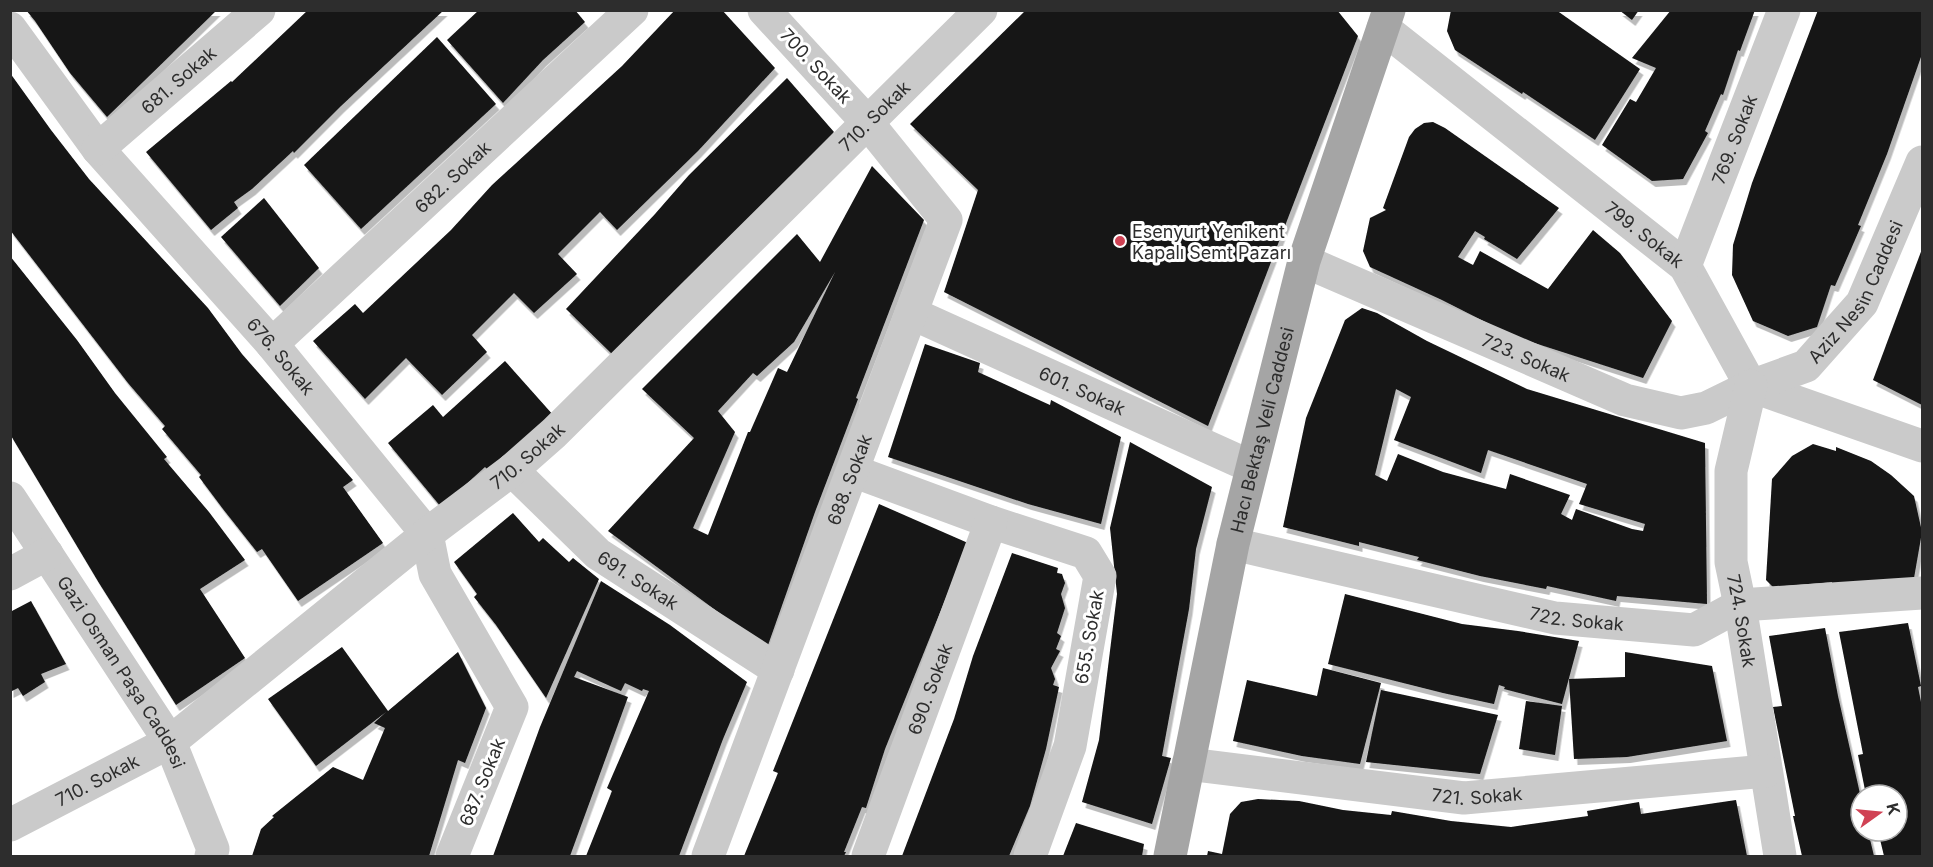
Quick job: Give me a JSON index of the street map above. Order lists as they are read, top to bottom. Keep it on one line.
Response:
{"streets":{"main road":["Hacı Bektaş Veli Caddesi"],"street":["700. Sokak","681. Sokak","710. Sokak","769. Sokak","682. Sokak","799. Sokak","Aziz Nesin Caddesi","676. Sokak","723. Sokak","601. Sokak","688. Sokak","691. Sokak","722. Sokak","724. Sokak","655. Sokak","Gazi Osman Paşa Caddesi","690. Sokak","687. Sokak","721. Sokak"]},"crossings":[["700. Sokak","710. Sokak"],["700. Sokak","688. Sokak"],["681. Sokak","676. Sokak"],["710. Sokak","676. Sokak"],["710. Sokak","688. Sokak"],["710. Sokak","691. Sokak"],["710. Sokak","Gazi Osman Paşa Caddesi"],["769. Sokak","799. Sokak"],["682. Sokak","676. Sokak"],["799. Sokak","Aziz Nesin Caddesi"],["799. Sokak","723. Sokak"],["799. Sokak","Hacı Bektaş Veli Caddesi"],["799. Sokak","724. Sokak"],["Aziz Nesin Caddesi","723. Sokak"],["Aziz Nesin Caddesi","724. Sokak"],["676. Sokak","687. Sokak"],["723. Sokak","Hacı Bektaş Veli Caddesi"],["723. Sokak","724. Sokak"],["601. Sokak","Hacı Bektaş Veli Caddesi"],["601. Sokak","688. Sokak"],["Hacı Bektaş Veli Caddesi","722. Sokak"],["Hacı Bektaş Veli Caddesi","721. Sokak"],["688. Sokak","691. Sokak"],["688. Sokak","655. Sokak"],["722. Sokak","724. Sokak"],["724. Sokak","721. Sokak"],["655. Sokak","690. Sokak"]],"places":["Esenyurt Yenikent Kapalı Semt Pazarı"],"north":"right"}
